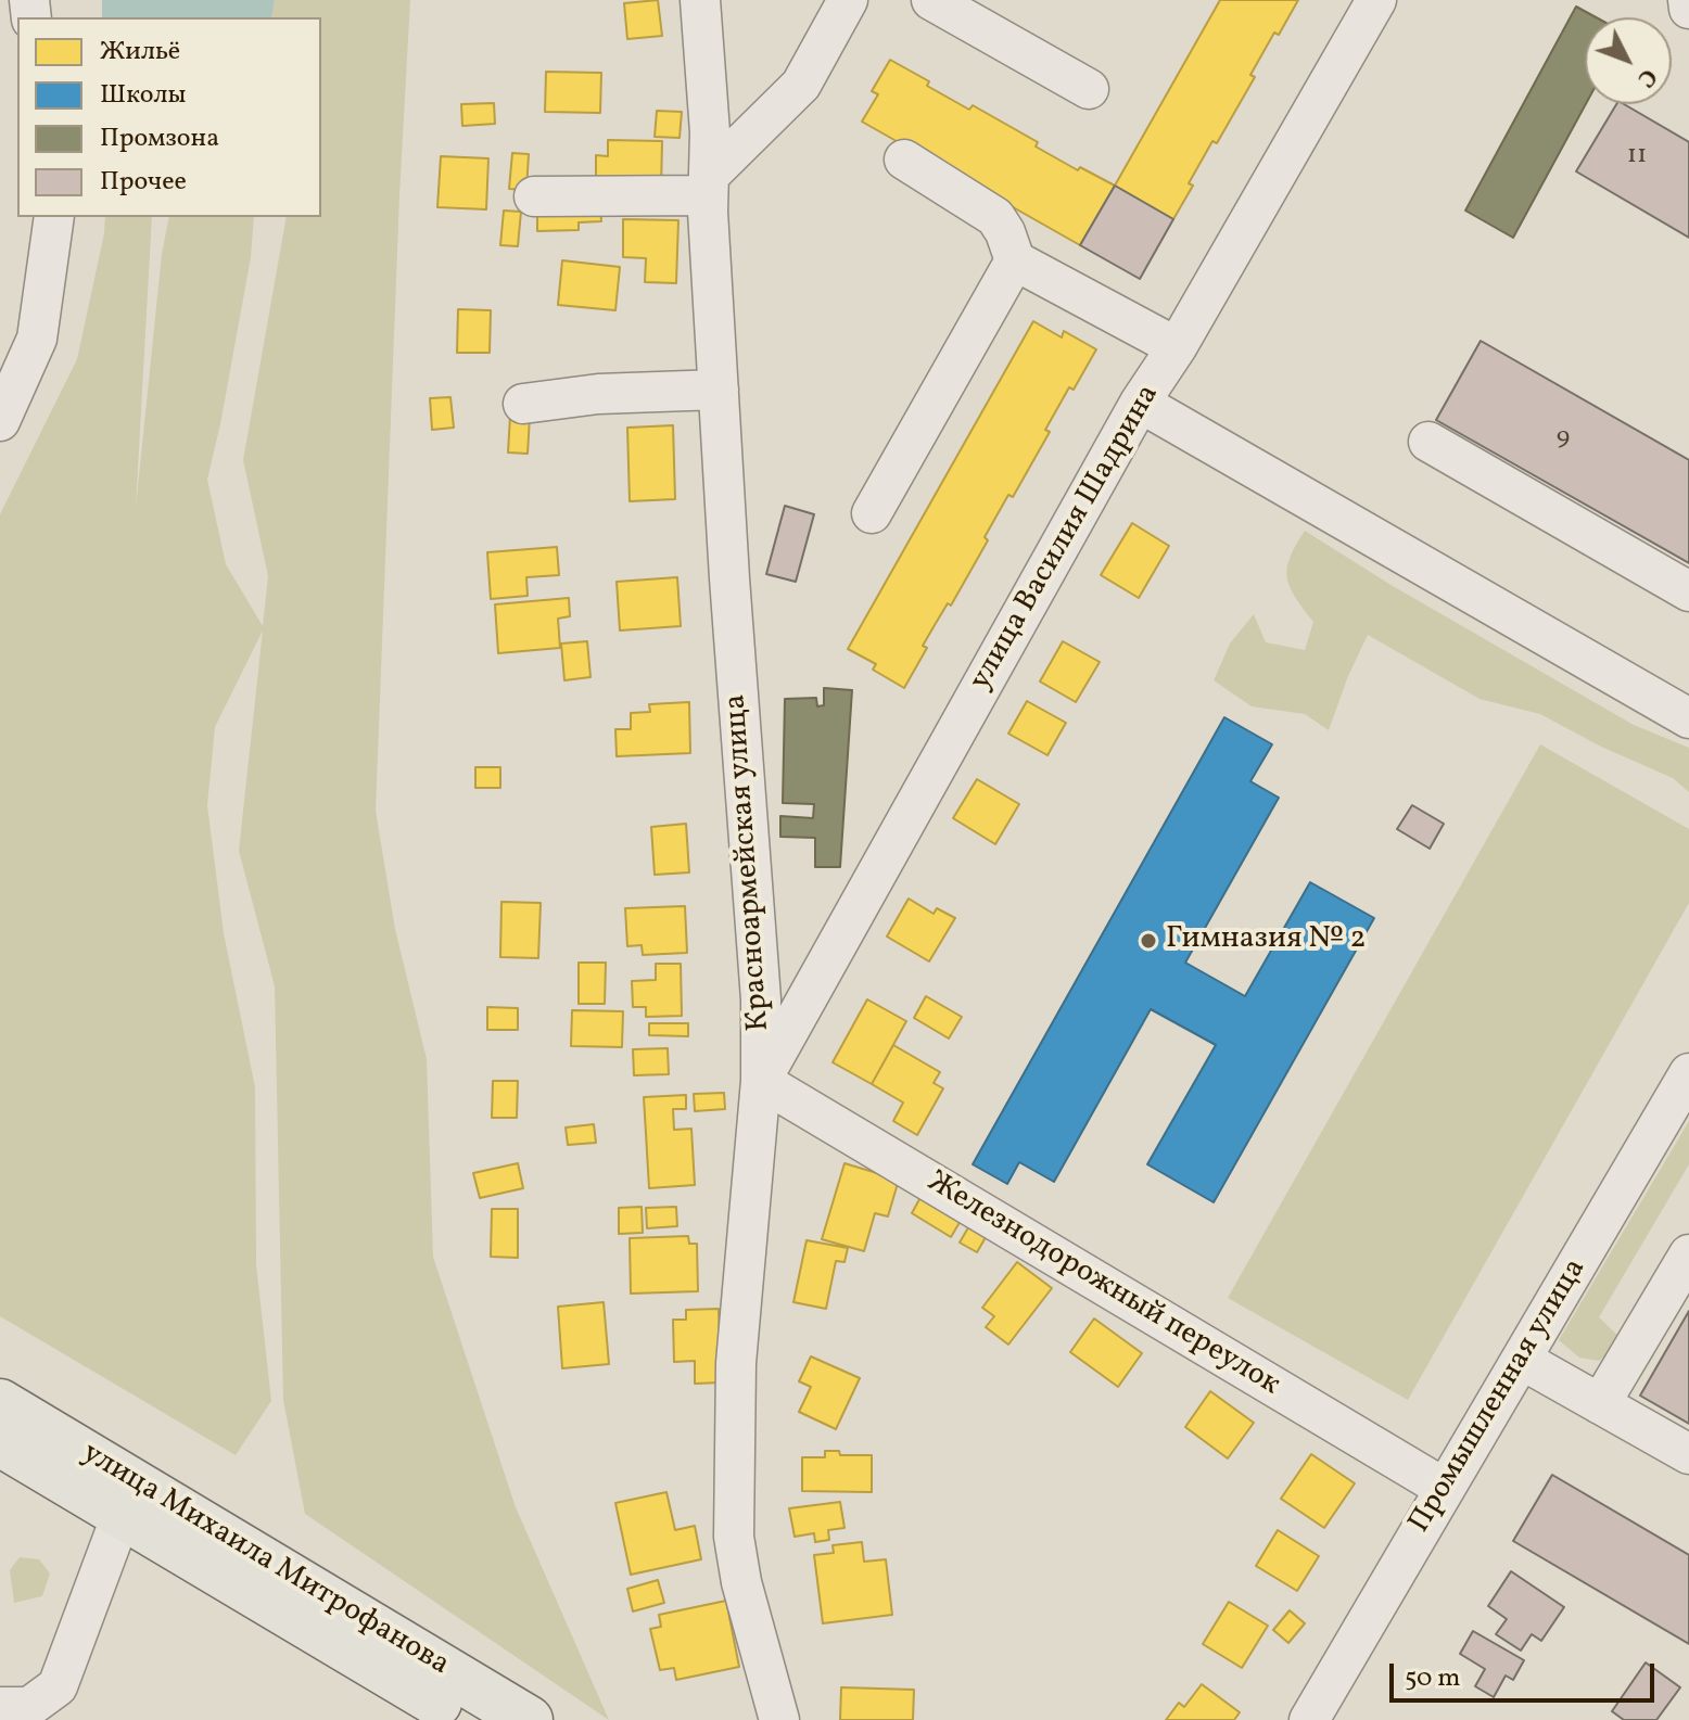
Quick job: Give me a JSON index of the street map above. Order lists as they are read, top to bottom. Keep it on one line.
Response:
{"streets":{"main road":["улица Михаила Митрофанова"],"street":["улица Василия Шадрина","Красноармейская улица","Железнодорожный переулок","Промышленная улица"]},"crossings":[["улица Василия Шадрина","Красноармейская улица"],["улица Василия Шадрина","Железнодорожный переулок"],["Красноармейская улица","Железнодорожный переулок"],["Железнодорожный переулок","Промышленная улица"]],"places":["Гимназия № 2"],"house_numbers":["11","9"],"legend":["Жильё","Школы","Промзона","Прочее"],"scale_bar":"50 m","north":"bottom right"}
